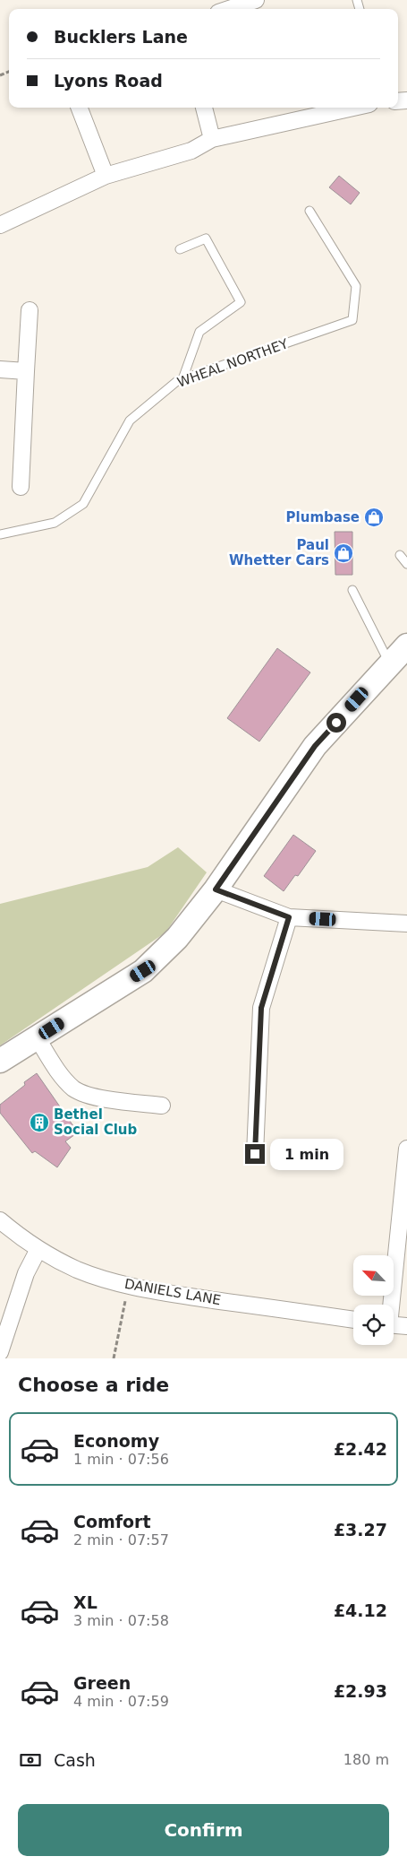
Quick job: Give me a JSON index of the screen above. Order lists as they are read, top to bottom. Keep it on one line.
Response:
{"streets":{"street":["DANIELS LANE"],"lane":["WHEAL NORTHEY"]},"places":{"shop":["Plumbase","Paul Whetter Cars"],"building":["Bethel Social Club"]},"north":"top left","page":{"banner":["Bucklers Lane","Lyons Road"],"bubble":"1 min","heading":"Choose a ride","list":[{"name":"Economy","note":"1 min · 07:56","value":"£2.42"},{"name":"Comfort","note":"2 min · 07:57","value":"£3.27"},{"name":"XL","note":"3 min · 07:58","value":"£4.12"},{"name":"Green","note":"4 min · 07:59","value":"£2.93"}],"pay":["Cash","180 m"],"buttons":"Confirm"}}
